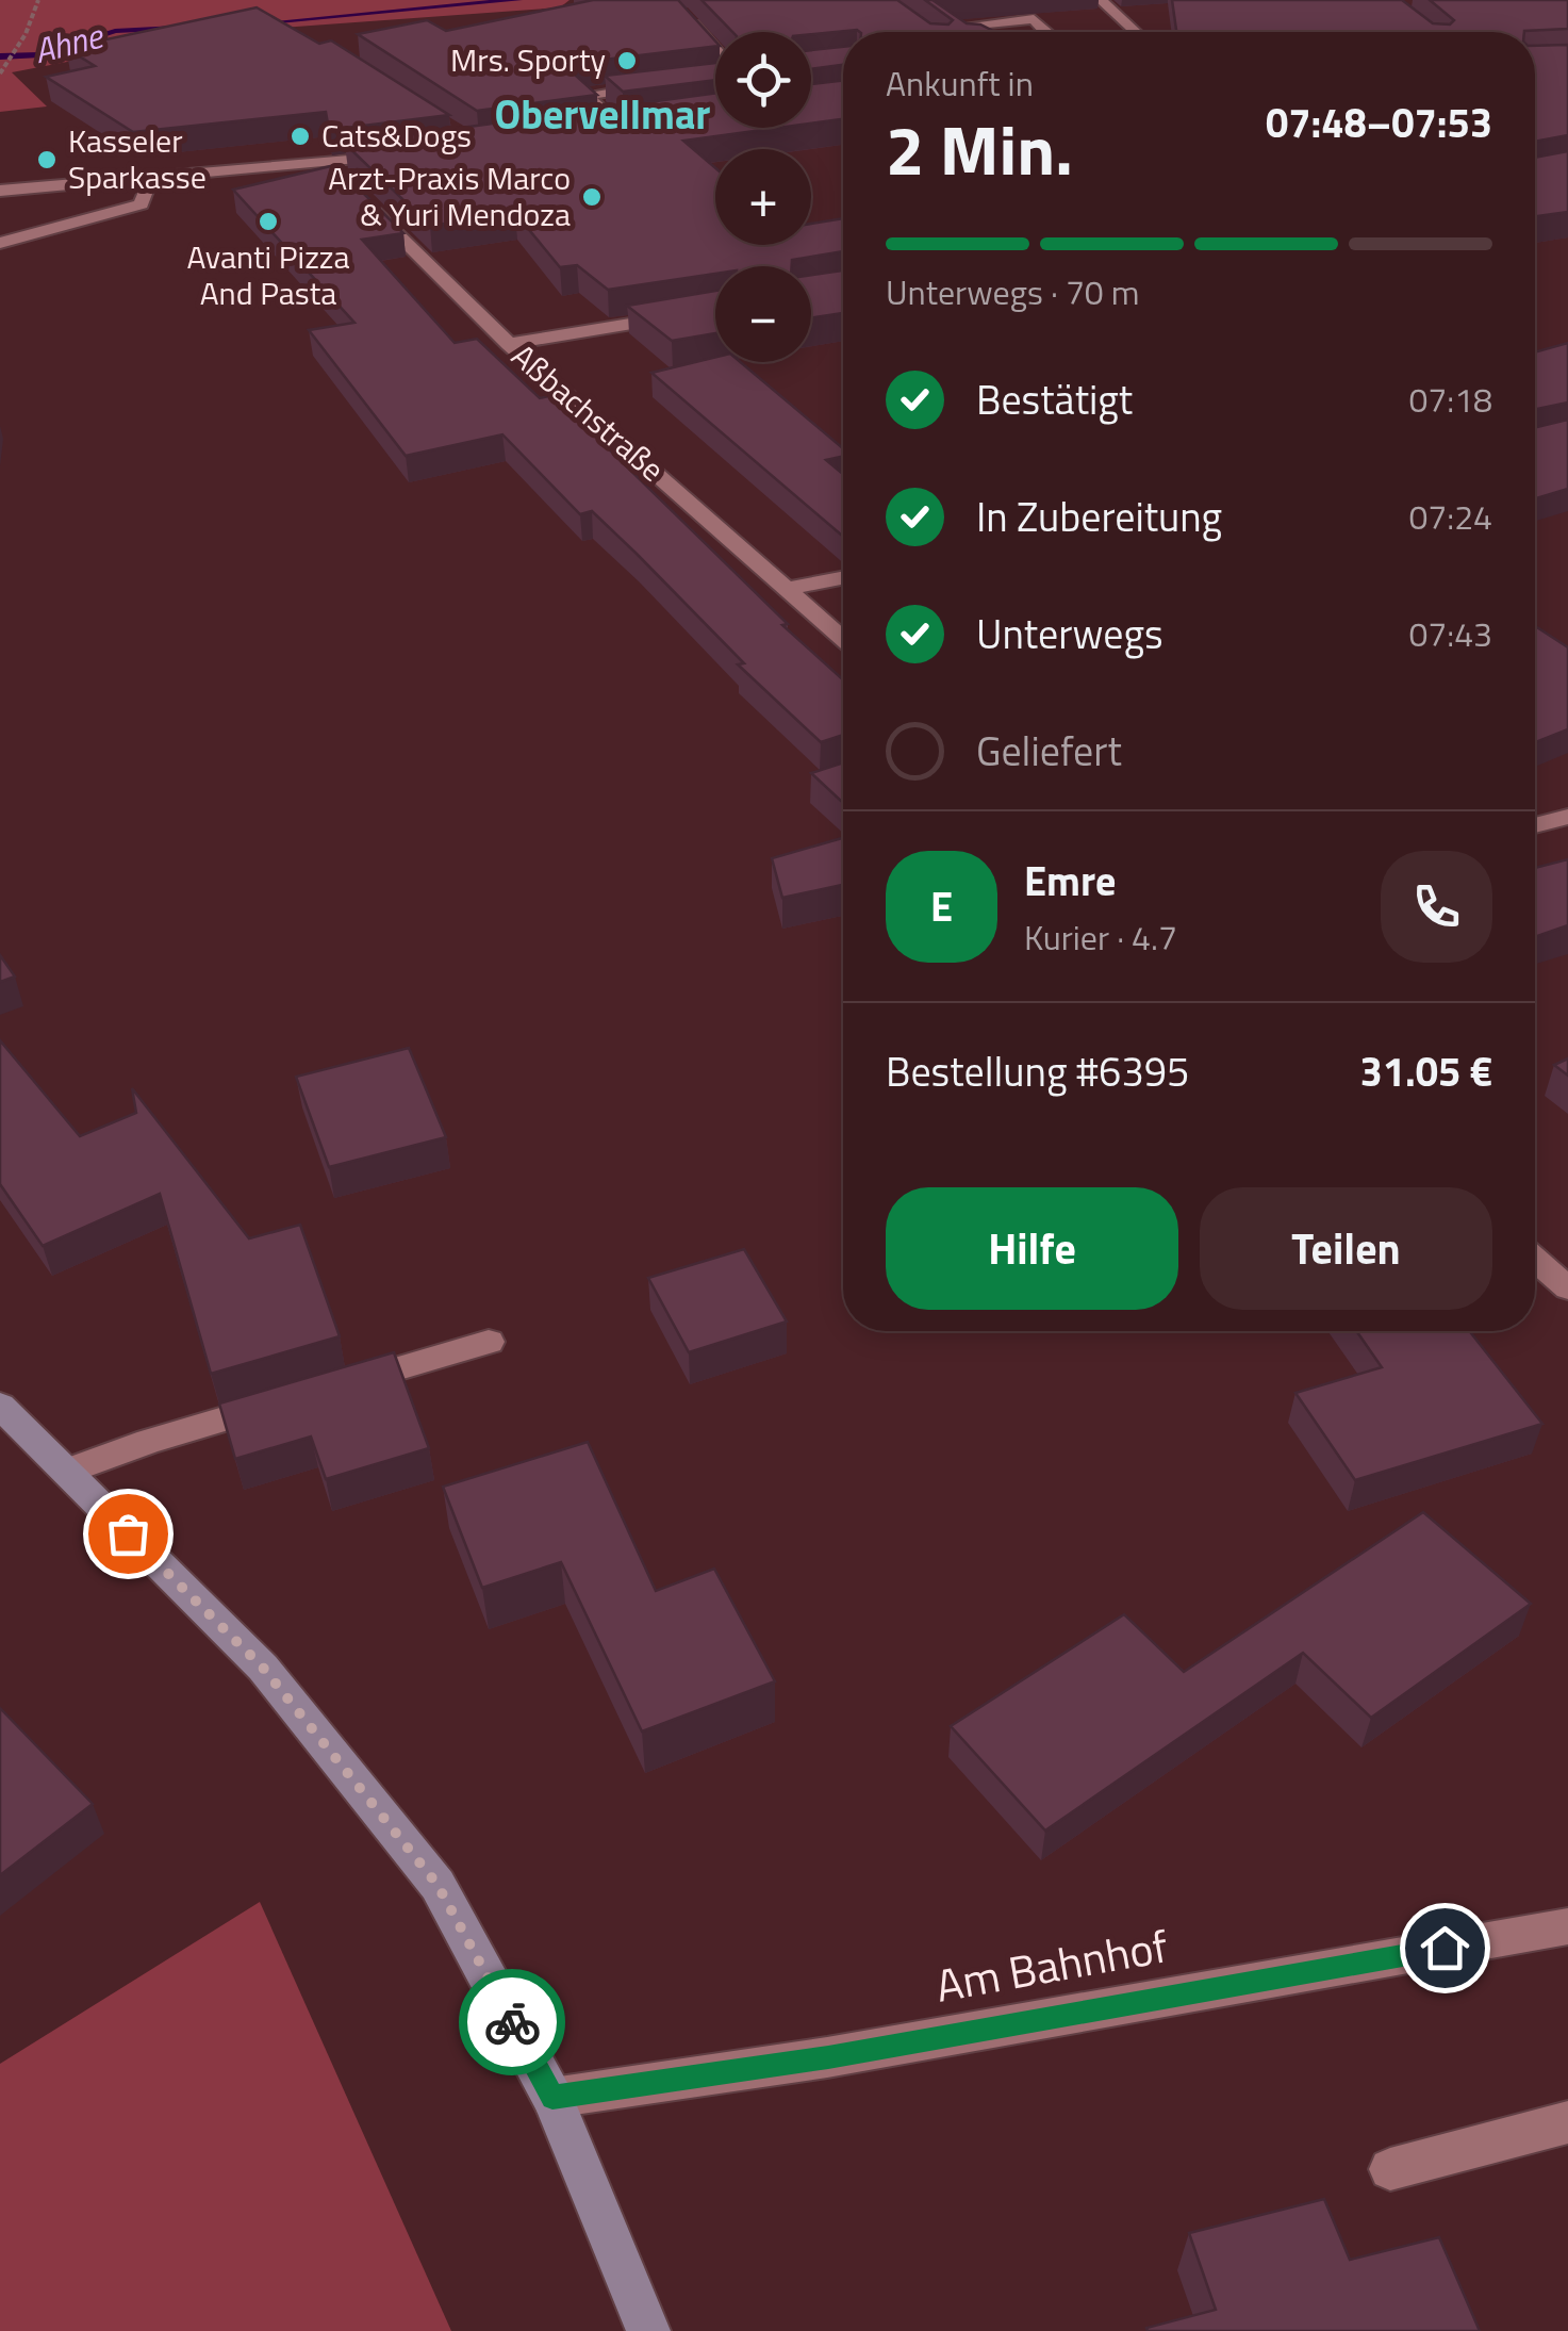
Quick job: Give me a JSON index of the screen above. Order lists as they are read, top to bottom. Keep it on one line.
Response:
{"streets":{"street":["Aßbachstraße","Am Bahnhof"]},"districts":["Obervellmar"],"water":["Ahne"],"places":["Mrs. Sporty","Cats&Dogs","Kasseler Sparkasse","Arzt-Praxis Marco & Yuri Mendoza","Avanti Pizza And Pasta"],"page":{"map_buttons":["+","−"],"heading":["2 Min.","Ankunft in","07:48–07:53"],"panel":["Emre","Kurier · 4.7","Bestellung #6395","31.05 €"],"bar":"Unterwegs · 70 m","list":[["Bestätigt","07:18"],["In Zubereitung","07:24"],["Unterwegs","07:43"],"Geliefert"],"round":"E","buttons":["Hilfe","Teilen"]}}
